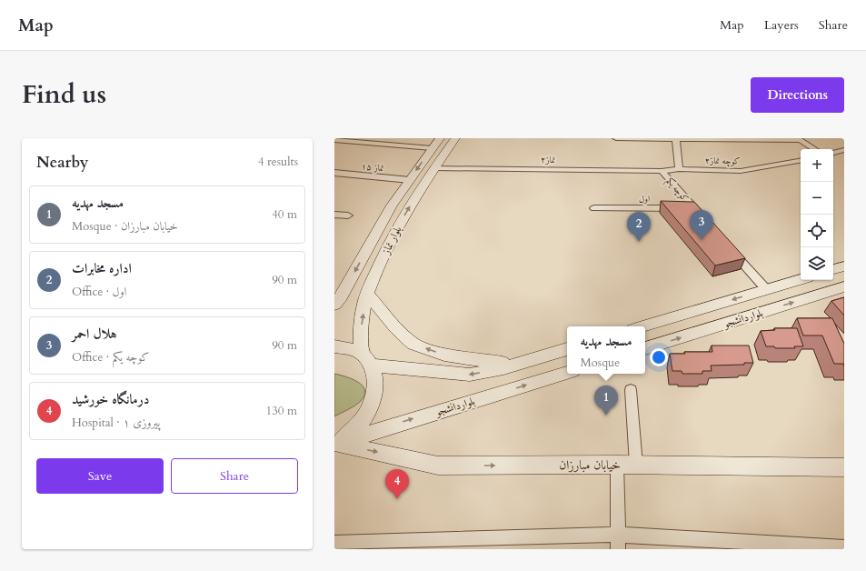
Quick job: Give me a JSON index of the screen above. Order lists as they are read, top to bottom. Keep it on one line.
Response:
{"streets":{"main road":["بلوار نماز","بلواردانشجو","خیابان مبارزان"],"street":["نماز۲","کوچه نماز۲","نماز ۱۵","کوچه یکم","اول"]},"crossings":[["نماز۲","کوچه نماز۲"],["نماز۲","کوچه یکم"],["نماز۲","بلوار نماز"],["کوچه نماز۲","کوچه یکم"],["نماز ۱۵","بلوار نماز"],["کوچه یکم","اول"],["بلوار نماز","بلواردانشجو"],["بلوار نماز","خیابان مبارزان"],["بلواردانشجو","خیابان مبارزان"]],"page":{"header":"Map","nav":["Map","Layers","Share"],"title":"Find us","buttons":["Directions",["Save","Share"]],"heading":["Nearby","4 results"],"map_buttons":["+","−"],"list":[{"mark":"1","name":"مسجد مهدیه","note":"Mosque · خیابان مبارزان","value":"40 m"},{"mark":"2","name":"اداره مخابرات","note":"Office · اول","value":"90 m"},{"mark":"3","name":"هلال احمر","note":"Office · کوچه یکم","value":"90 m"},{"mark":"4","name":"درمانگاه خورشید","note":"Hospital · پیروزی ۱","value":"130 m"}],"pins":["3","2","1","4"],"popup":["مسجد مهدیه","Mosque"]}}
